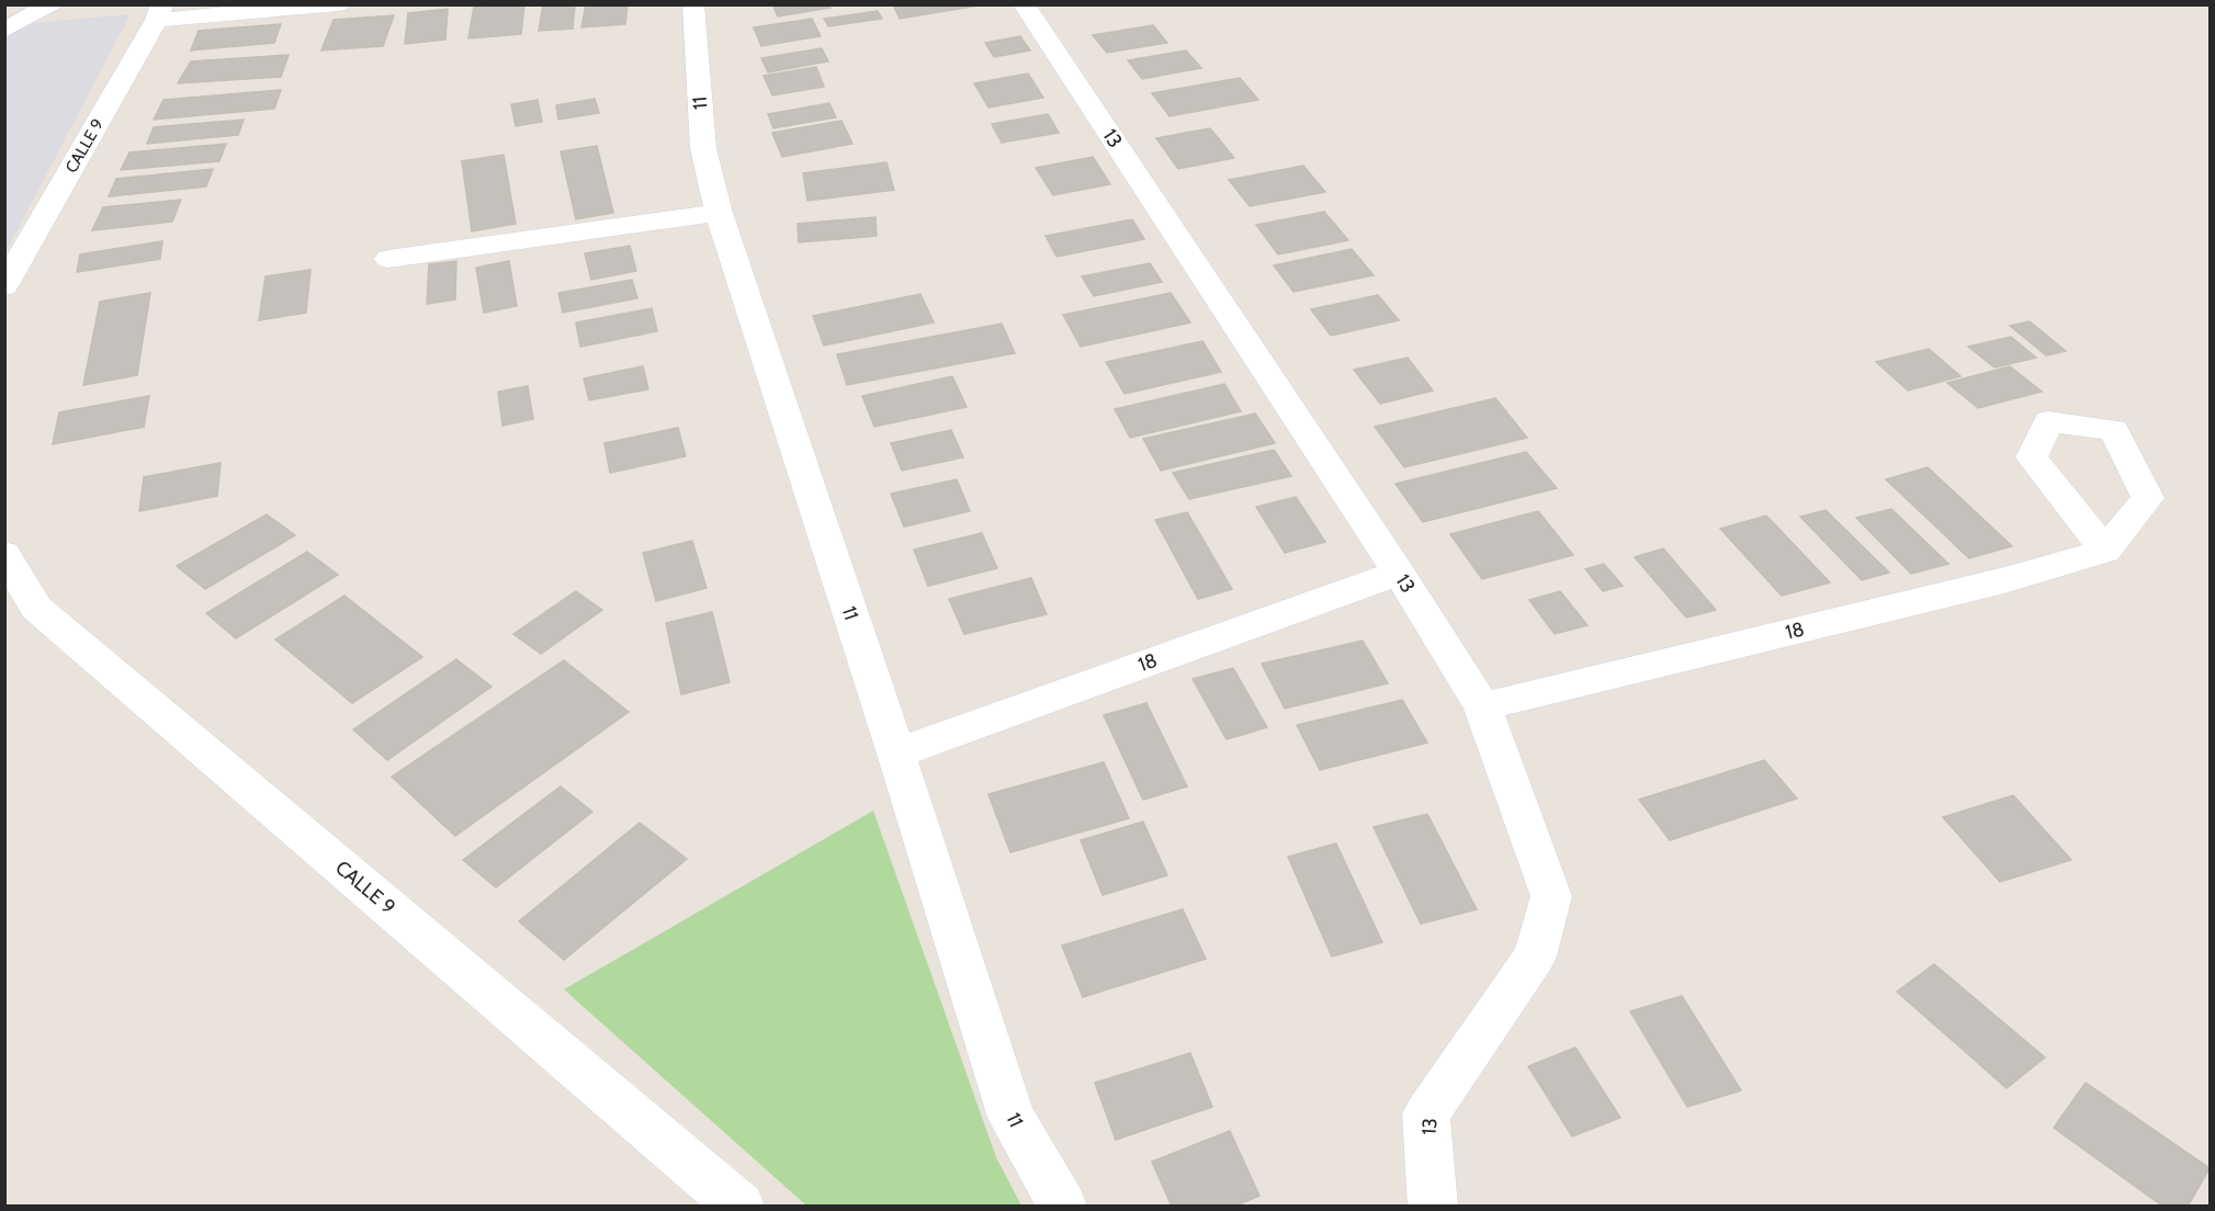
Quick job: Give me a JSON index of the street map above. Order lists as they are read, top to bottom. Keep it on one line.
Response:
{"streets":{"street":["11","13","CALLE 9","18"]},"crossings":[["11","18"],["13","18"]]}
